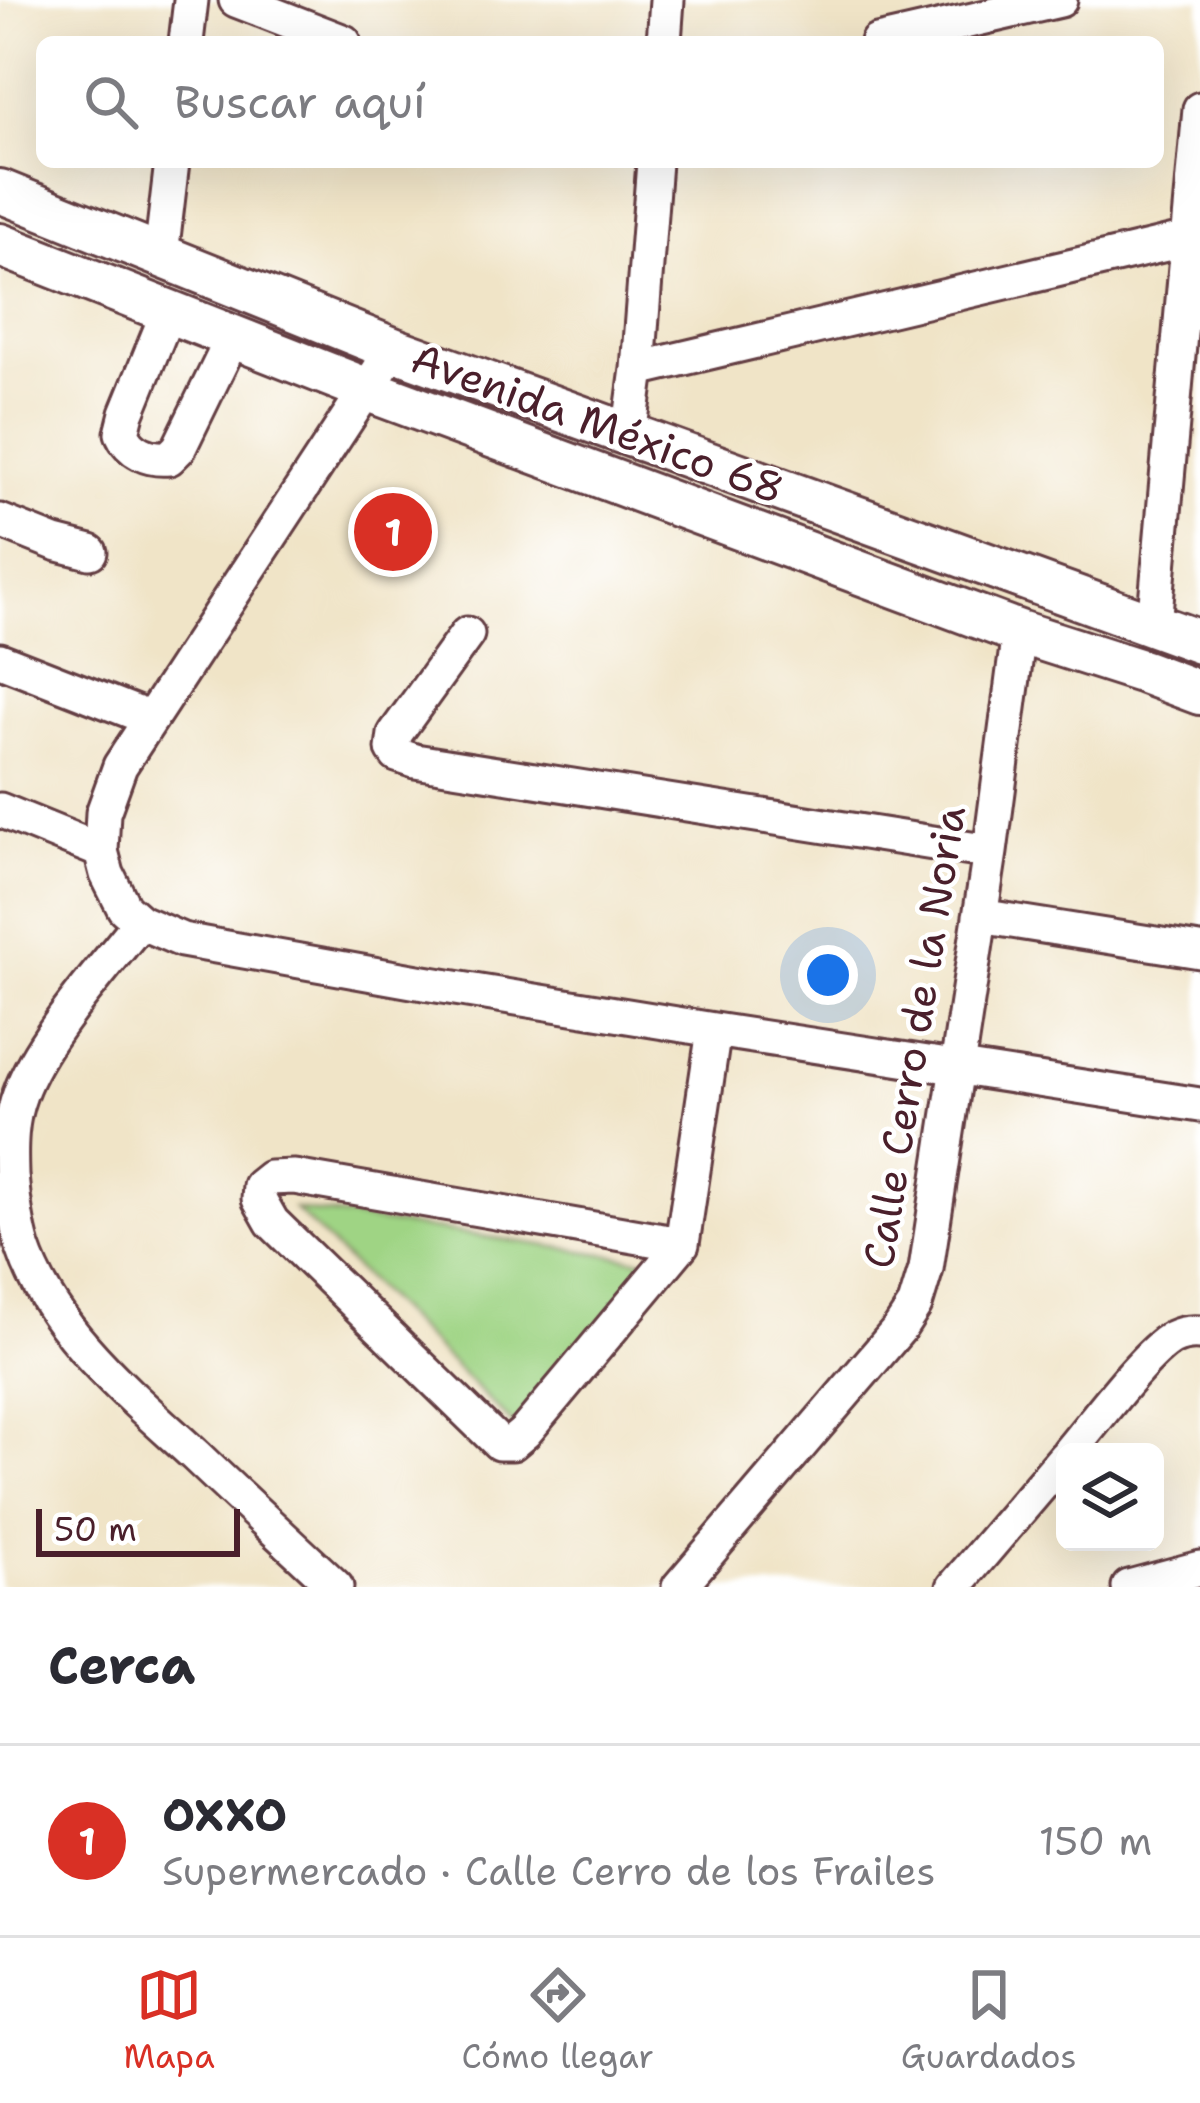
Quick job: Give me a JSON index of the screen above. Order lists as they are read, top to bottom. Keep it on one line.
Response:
{"streets":{"main road":["Avenida México 68"],"street":["Calle Cerro de la Noria"]},"crossings":[["Avenida México 68","Calle Cerro de la Noria"]],"scale_bar":"50 m","page":{"search":"Buscar aquí","pins":"1","scale":"50 m","heading":"Cerca","list":[{"mark":"1","name":"OXXO","note":"Supermercado · Calle Cerro de los Frailes","value":"150 m"}],"nav":["Mapa","Cómo llegar","Guardados"]}}
